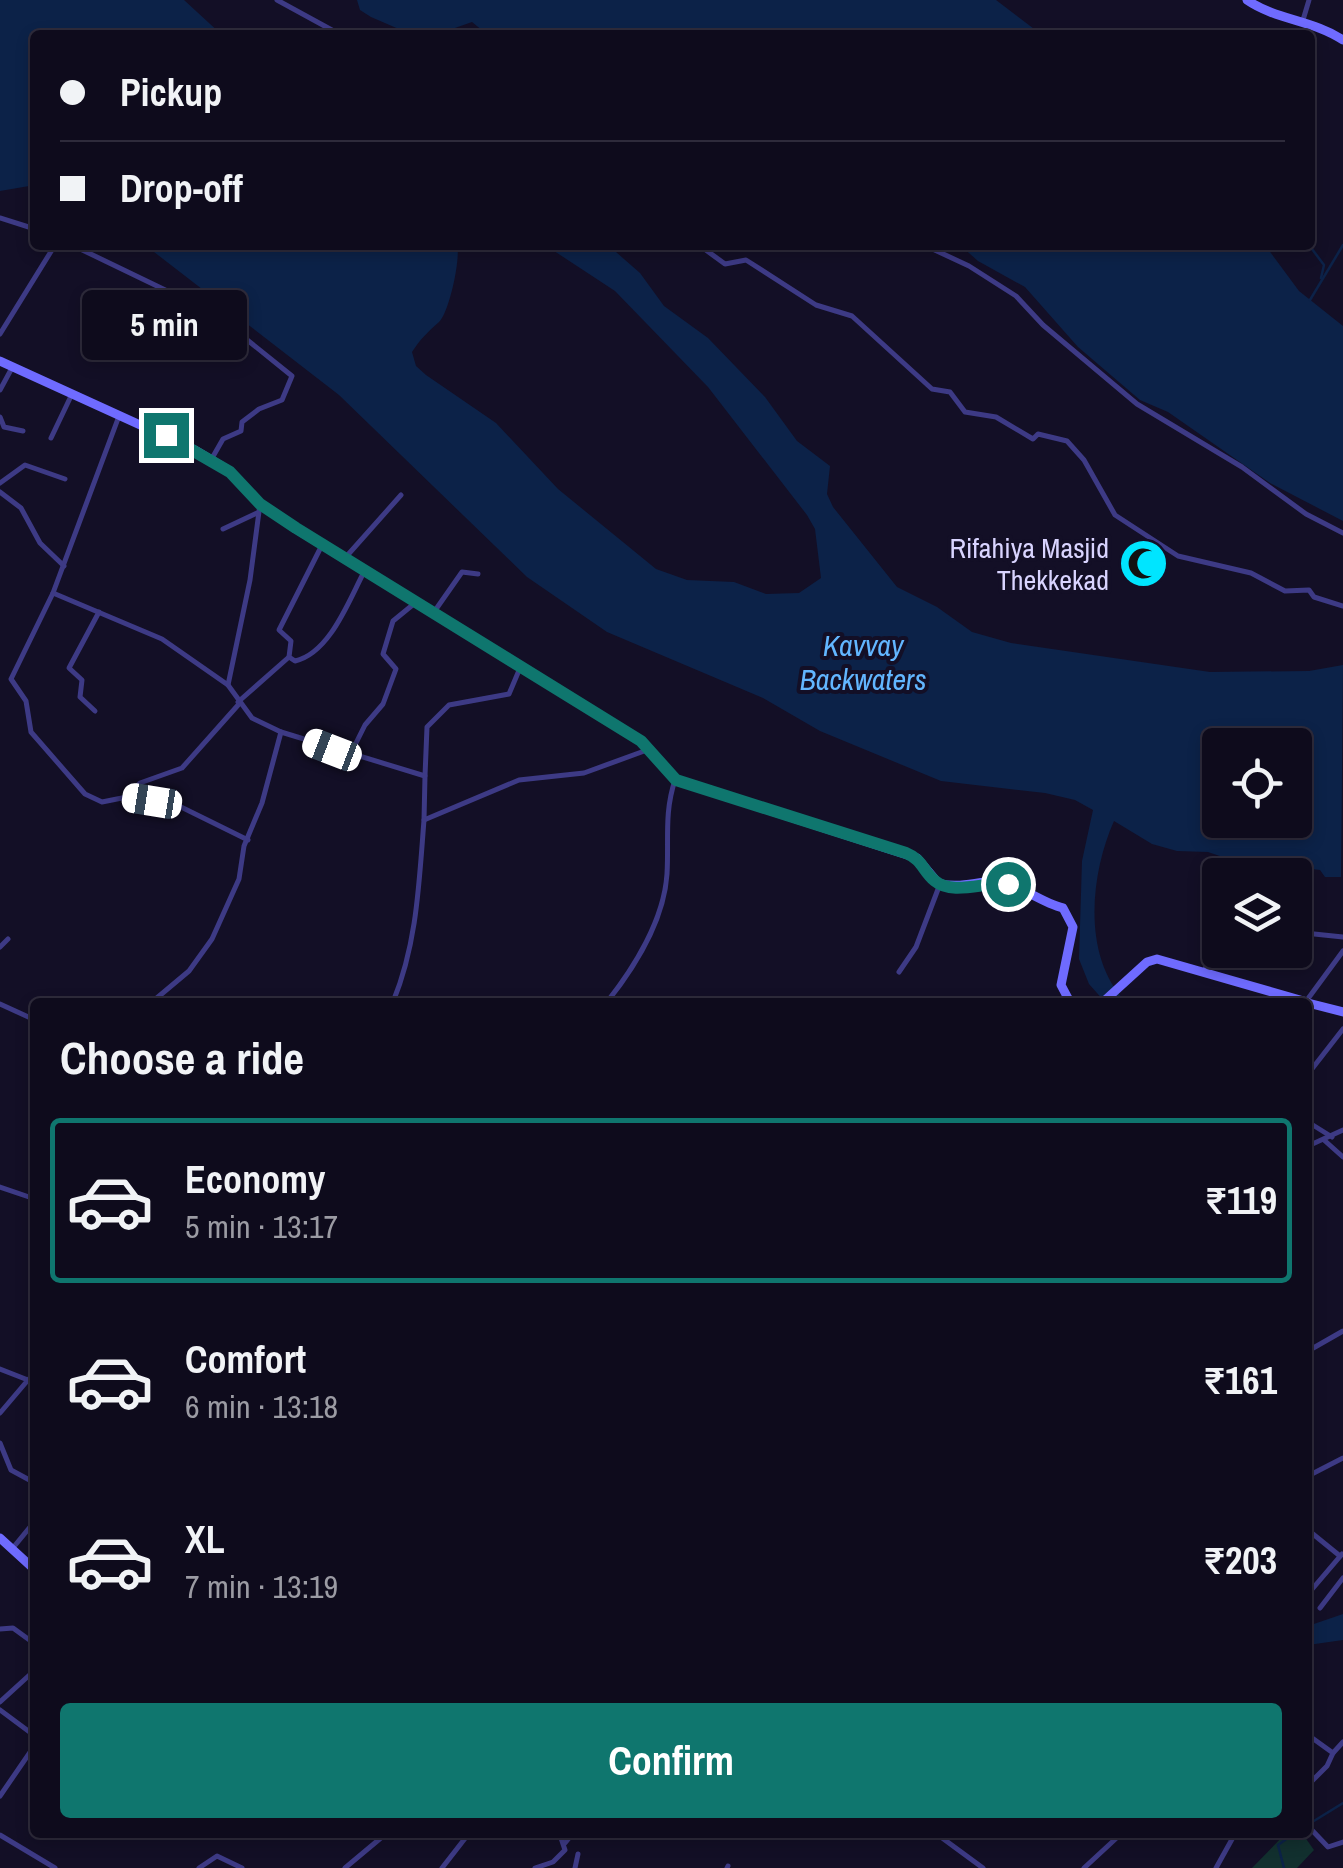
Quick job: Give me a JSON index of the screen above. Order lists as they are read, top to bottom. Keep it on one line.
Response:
{"water":["Kavvay Backwaters"],"places":{"mosque":["Rifahiya Masjid Thekkekad"]},"page":{"banner":["Pickup","Drop-off"],"bubble":"5 min","heading":"Choose a ride","list":[{"name":"Economy","note":"5 min · 13:17","value":"₹119"},{"name":"Comfort","note":"6 min · 13:18","value":"₹161"},{"name":"XL","note":"7 min · 13:19","value":"₹203"}],"buttons":"Confirm"}}
